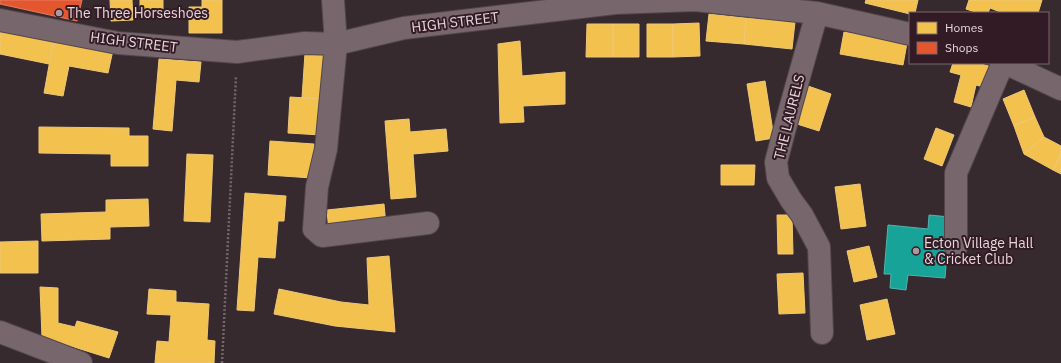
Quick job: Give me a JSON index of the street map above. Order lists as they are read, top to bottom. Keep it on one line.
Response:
{"streets":{"street":["HIGH STREET","THE LAURELS"]},"crossings":[["HIGH STREET","THE LAURELS"]],"places":["The Three Horseshoes","Ecton Village Hall & Cricket Club"],"legend":["Homes","Shops"]}
